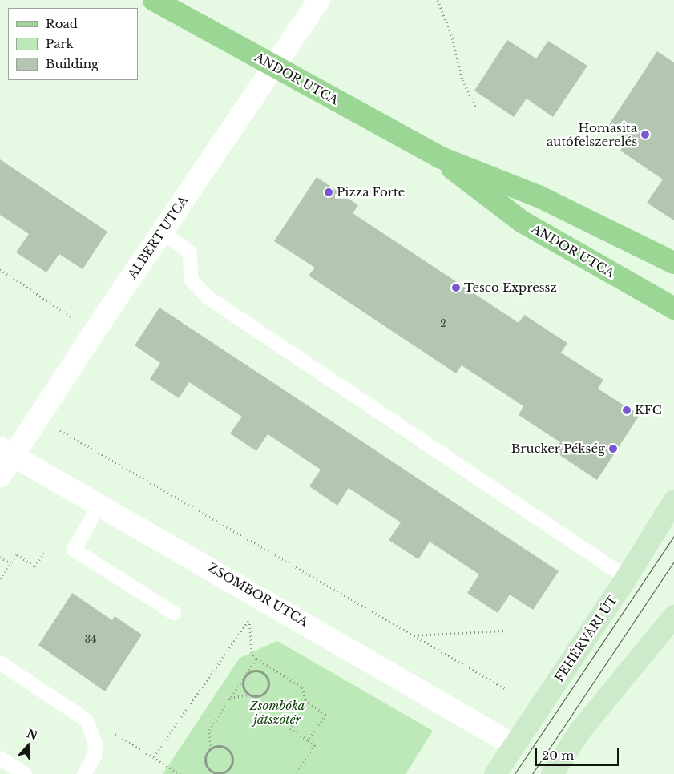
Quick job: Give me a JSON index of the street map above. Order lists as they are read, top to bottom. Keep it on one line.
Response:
{"streets":{"main road":["ANDOR UTCA"],"street":["ALBERT UTCA","ZSOMBOR UTCA","FEHÉRVÁRI ÚT"]},"crossings":[["ANDOR UTCA","ALBERT UTCA"],["ALBERT UTCA","ZSOMBOR UTCA"],["ZSOMBOR UTCA","FEHÉRVÁRI ÚT"]],"parks":["Zsombóka játszótér"],"places":["Homasita autófelszerelés","Pizza Forte","Tesco Expressz","KFC","Brucker Pékség"],"house_numbers":["2","34"],"legend":["Road","Park","Building"],"scale_bar":"20 m","north":"top"}
